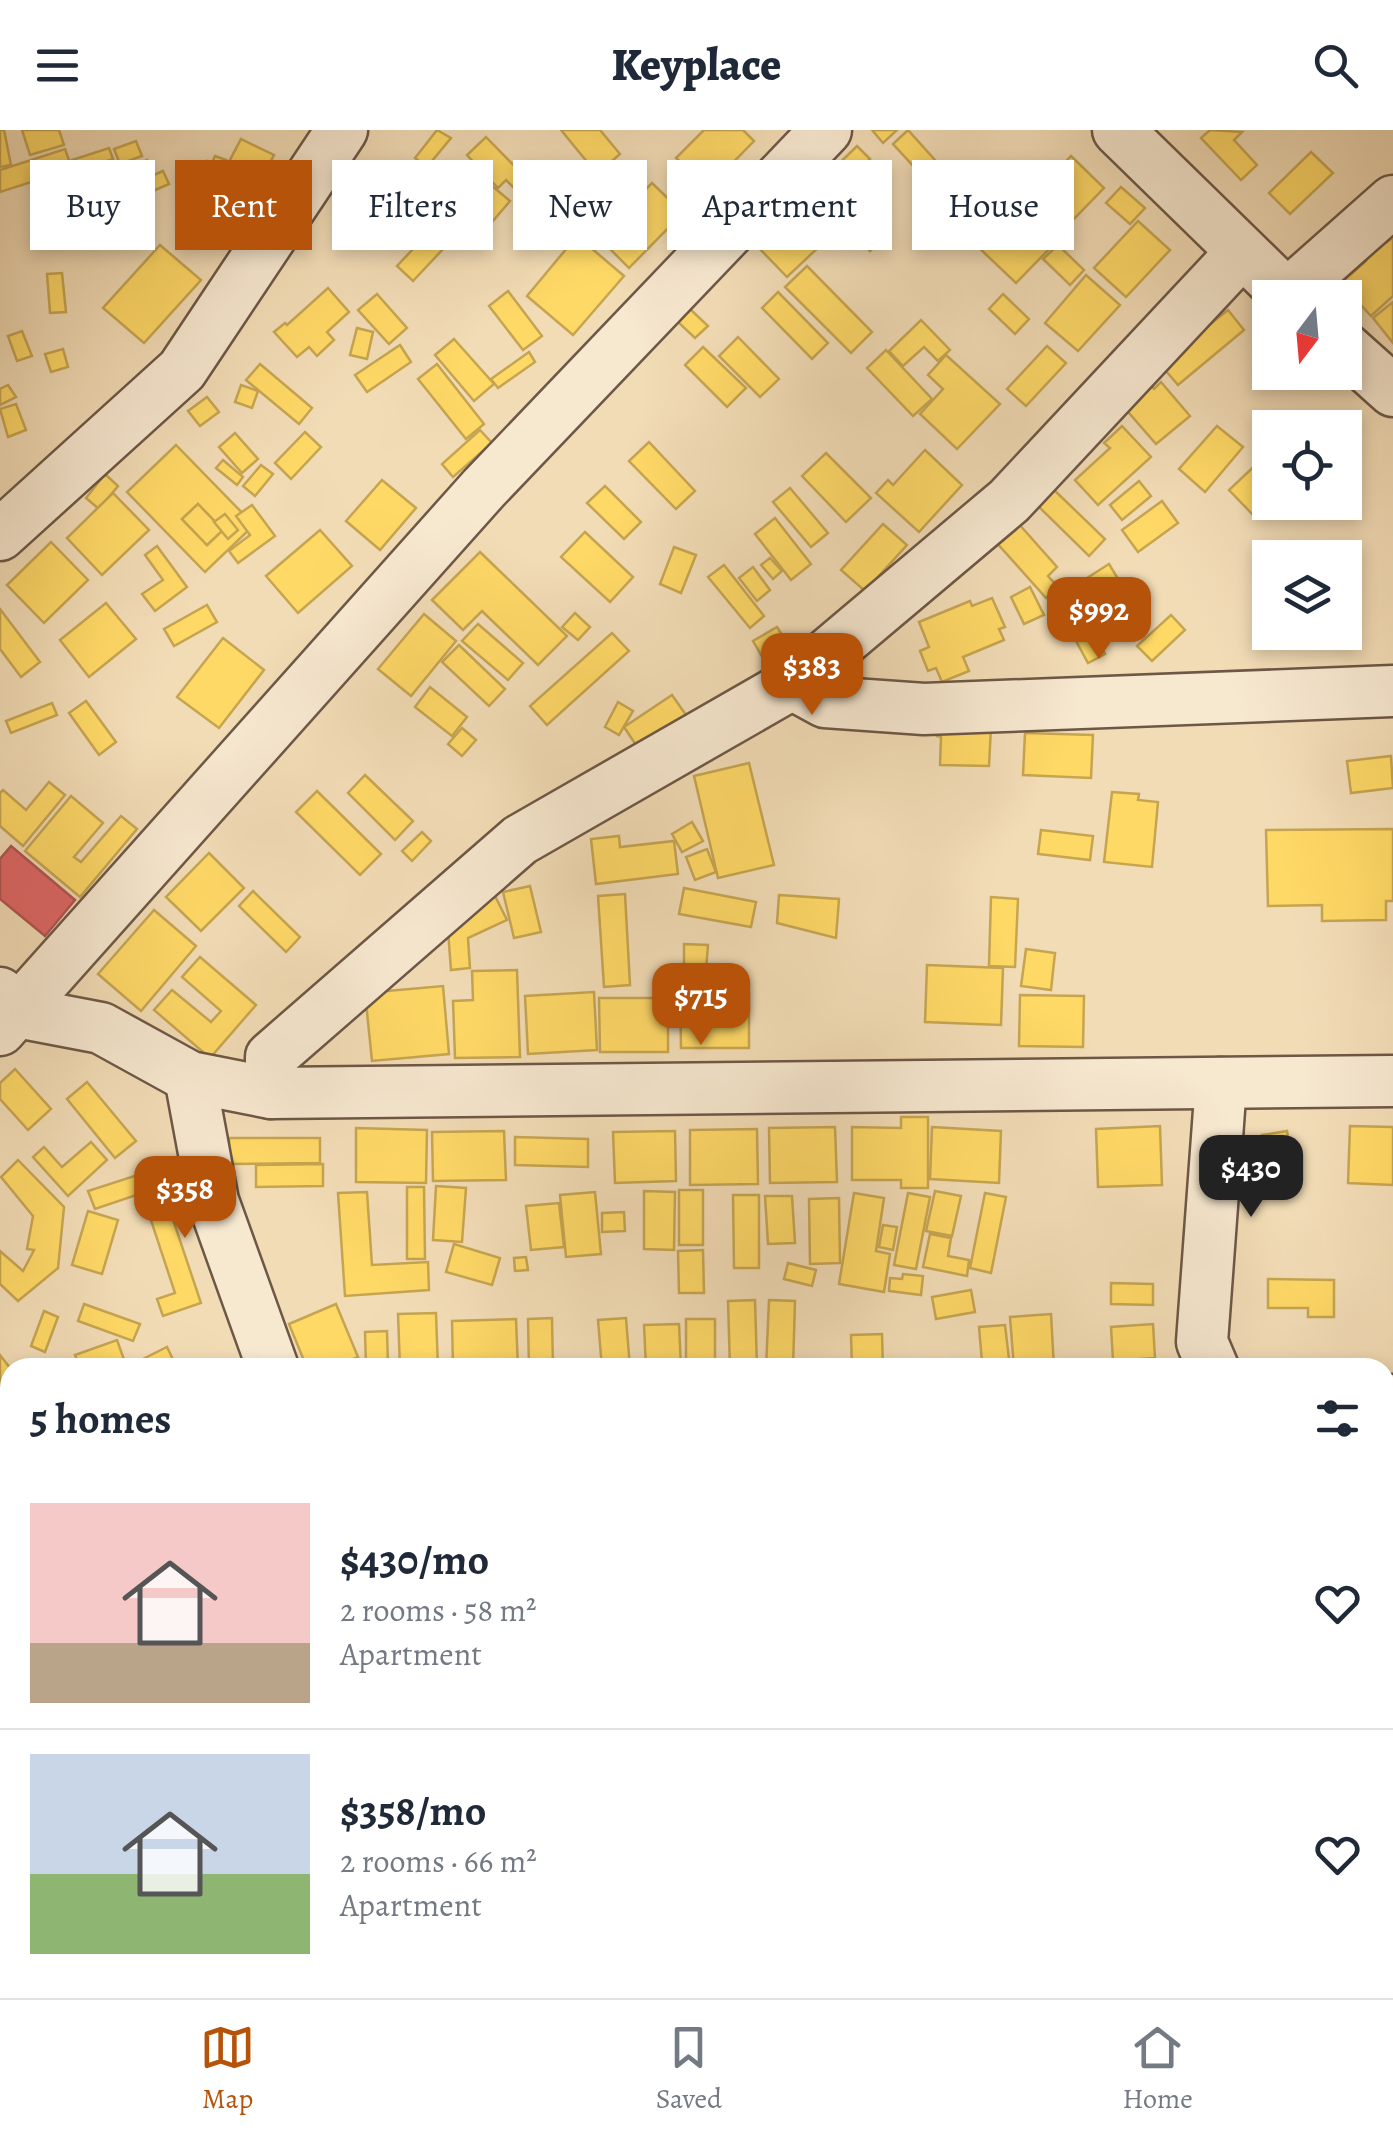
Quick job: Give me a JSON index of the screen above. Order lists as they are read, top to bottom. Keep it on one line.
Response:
{"north":"bottom","page":{"header":"Keyplace","chip":["Buy","Rent","Filters","New","Apartment","House"],"price":["$992","$383","$715","$430","$358"],"heading":"5 homes","list":[{"name":"$430/mo","note":"2 rooms · 58 m² · Apartment"},{"name":"$358/mo","note":"2 rooms · 66 m² · Apartment"}],"tabs":["Map","Saved","Home"]}}
